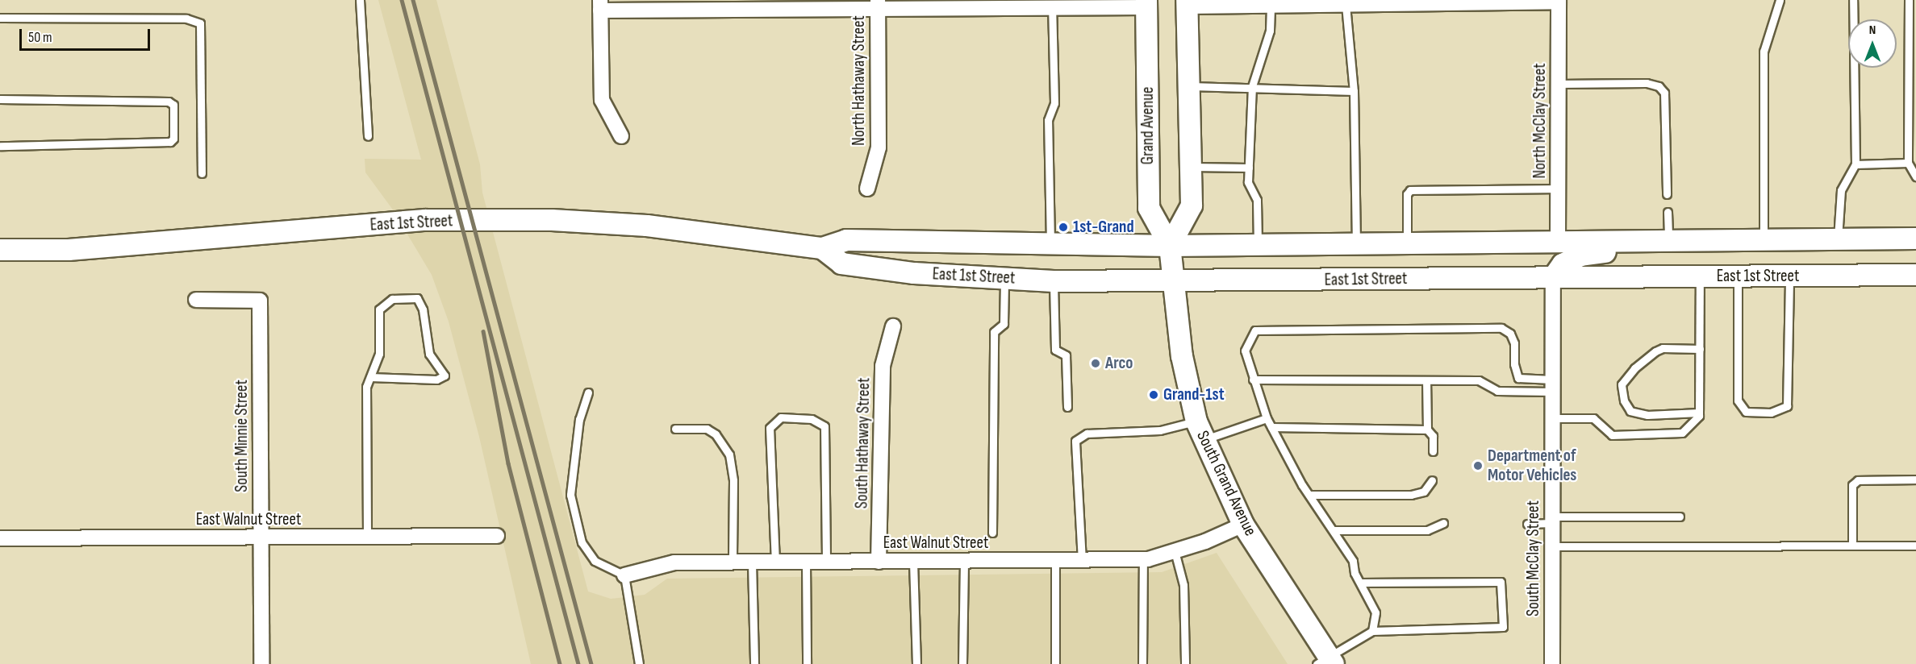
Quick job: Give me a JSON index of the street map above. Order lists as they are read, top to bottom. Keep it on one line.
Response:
{"streets":{"main road":["Grand Avenue","East 1st Street","South Grand Avenue"],"street":["North Hathaway Street","North McClay Street","South Minnie Street","South Hathaway Street","East Walnut Street","South McClay Street"]},"crossings":[["North McClay Street","East 1st Street"],["Grand Avenue","East 1st Street"],["Grand Avenue","South Grand Avenue"],["East 1st Street","South Grand Avenue"],["East 1st Street","South McClay Street"],["South Minnie Street","East Walnut Street"],["South Hathaway Street","East Walnut Street"],["South Grand Avenue","East Walnut Street"]],"places":["1st-Grand","Arco","Grand-1st","Department of Motor Vehicles"],"scale_bar":"50 m","north":"top"}
